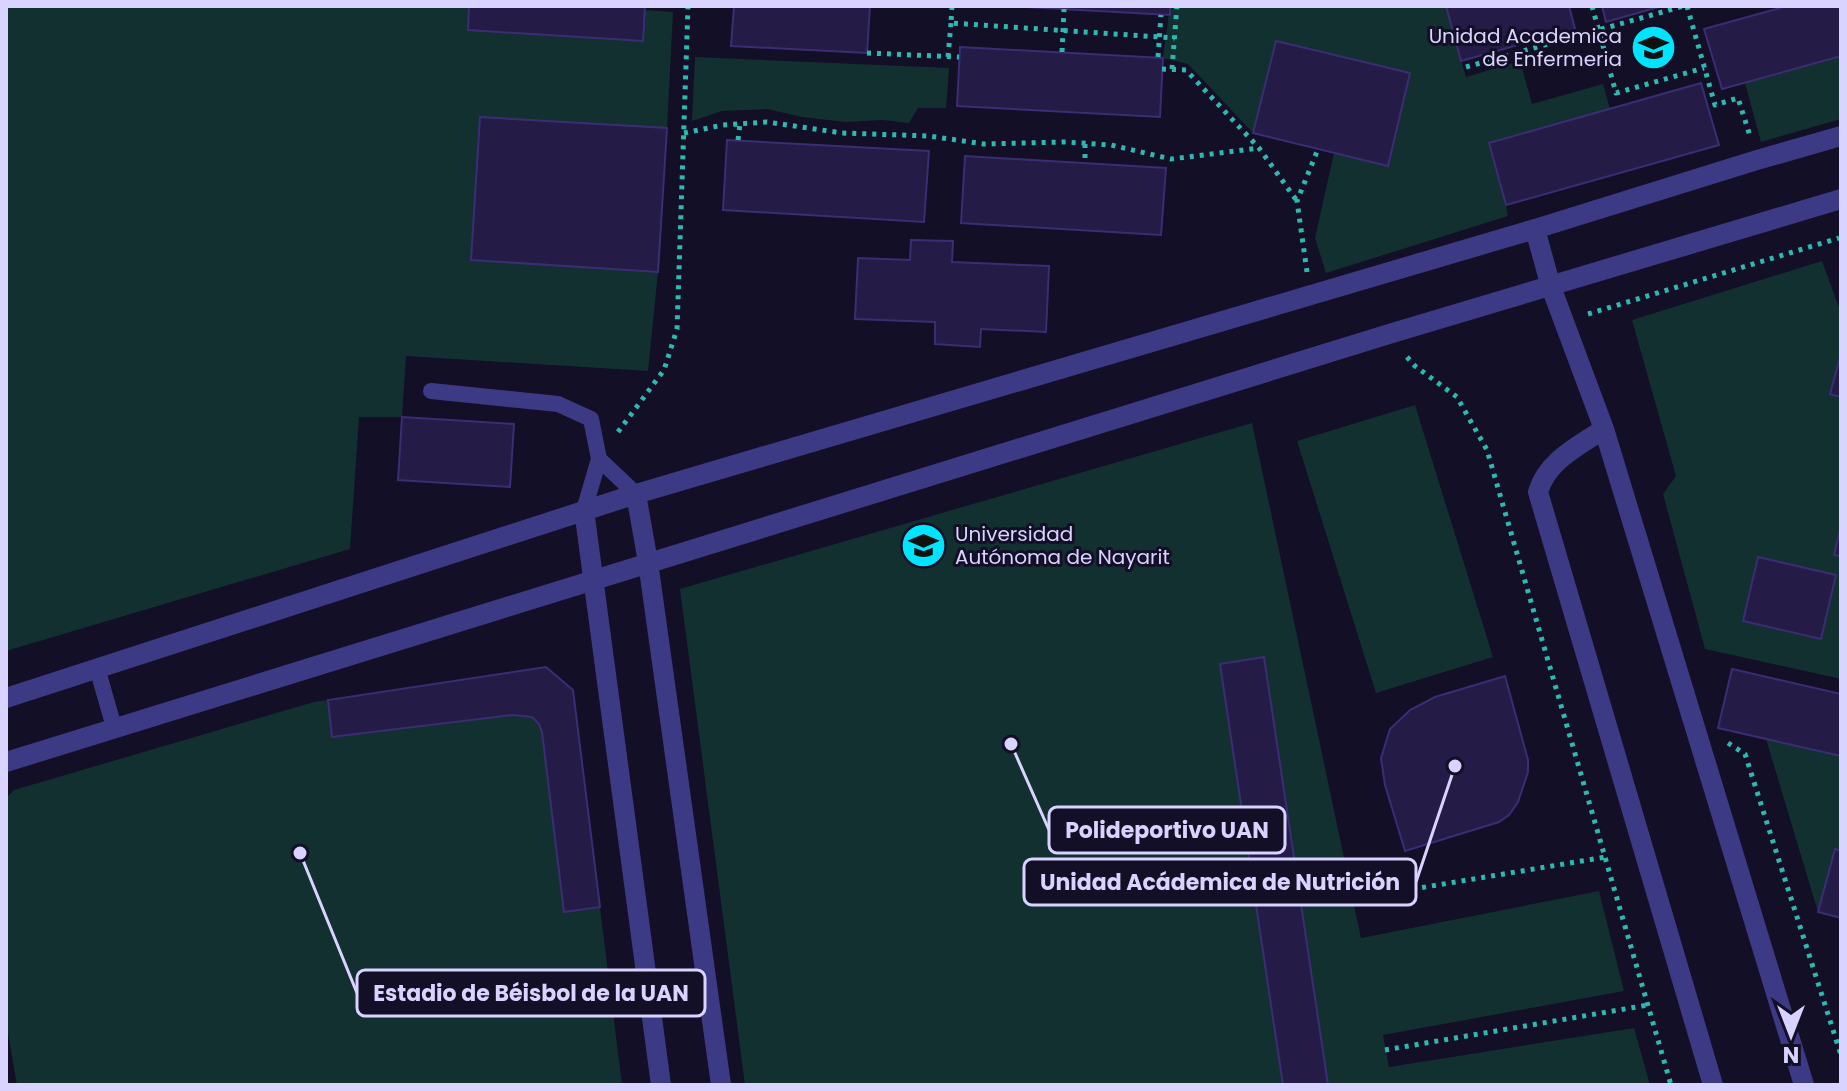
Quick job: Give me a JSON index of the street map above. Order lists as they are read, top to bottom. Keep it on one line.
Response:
{"places":{"school or university":["Unidad Academica de Enfermeria","Universidad Autónoma de Nayarit"],"other":["Polideportivo UAN","Unidad Acádemica de Nutrición","Estadio de Béisbol de la UAN"]},"north":"bottom"}
